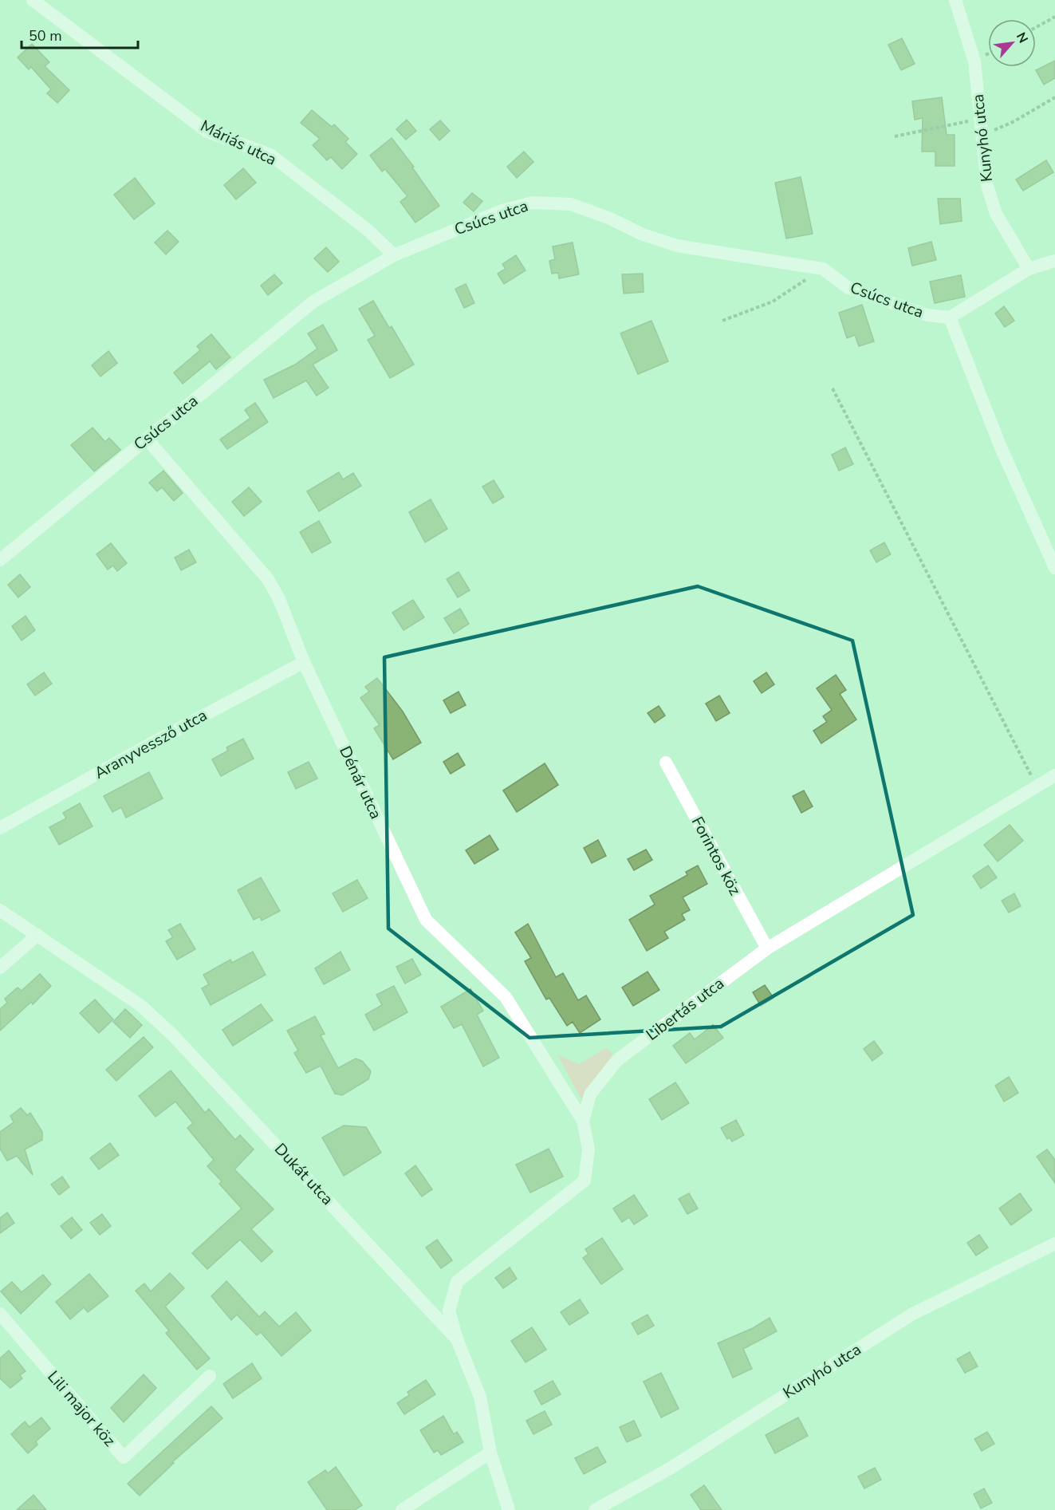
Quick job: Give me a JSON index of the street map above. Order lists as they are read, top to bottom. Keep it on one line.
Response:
{"streets":{"street":["Kunyhó utca","Máriás utca","Csúcs utca","Aranyvessző utca","Dénár utca","Forintos köz","Libertás utca","Dukát utca","Lili major köz"]},"crossings":[["Máriás utca","Csúcs utca"],["Csúcs utca","Dénár utca"],["Aranyvessző utca","Dénár utca"],["Dénár utca","Libertás utca"],["Forintos köz","Libertás utca"],["Libertás utca","Dukát utca"]],"scale_bar":"50 m","north":"top right"}
